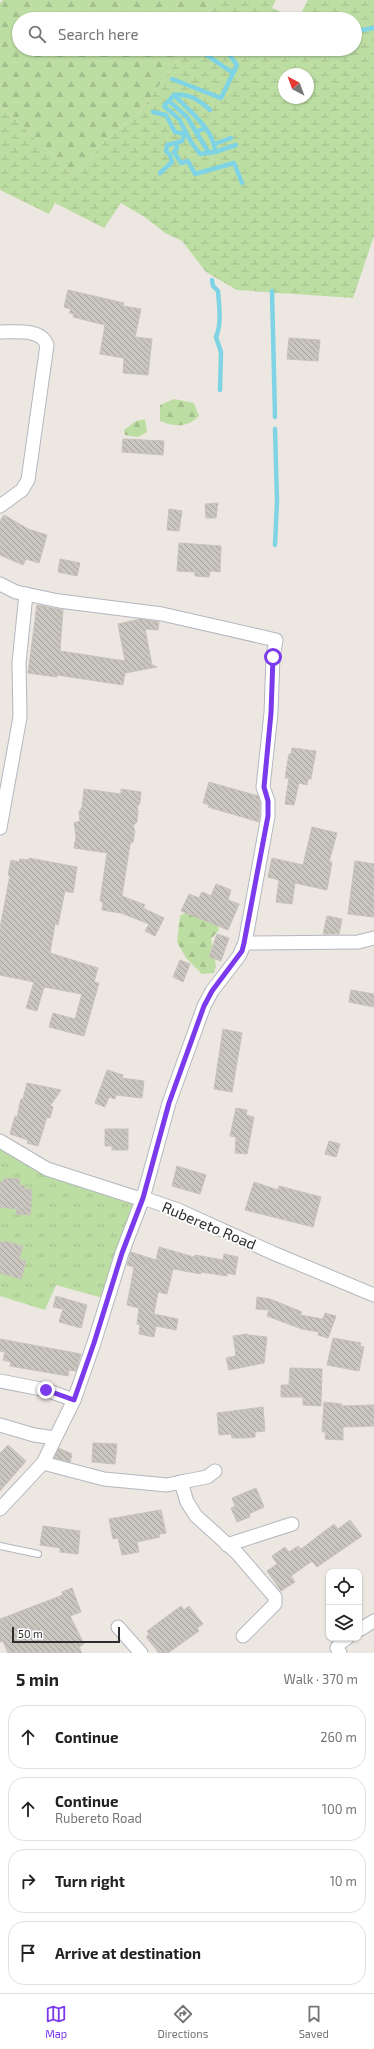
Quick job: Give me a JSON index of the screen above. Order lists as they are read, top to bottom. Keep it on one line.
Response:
{"streets":{"street":["Rubereto Road"]},"scale_bar":"50 m","north":"top left","page":{"search":"Search here","scale":"50 m","heading":["5 min","Walk · 370 m"],"list":[["Continue","260 m"],["Continue","Rubereto Road","100 m"],["Turn right","10 m"],"Arrive at destination"],"nav":["Map","Directions","Saved"]}}
